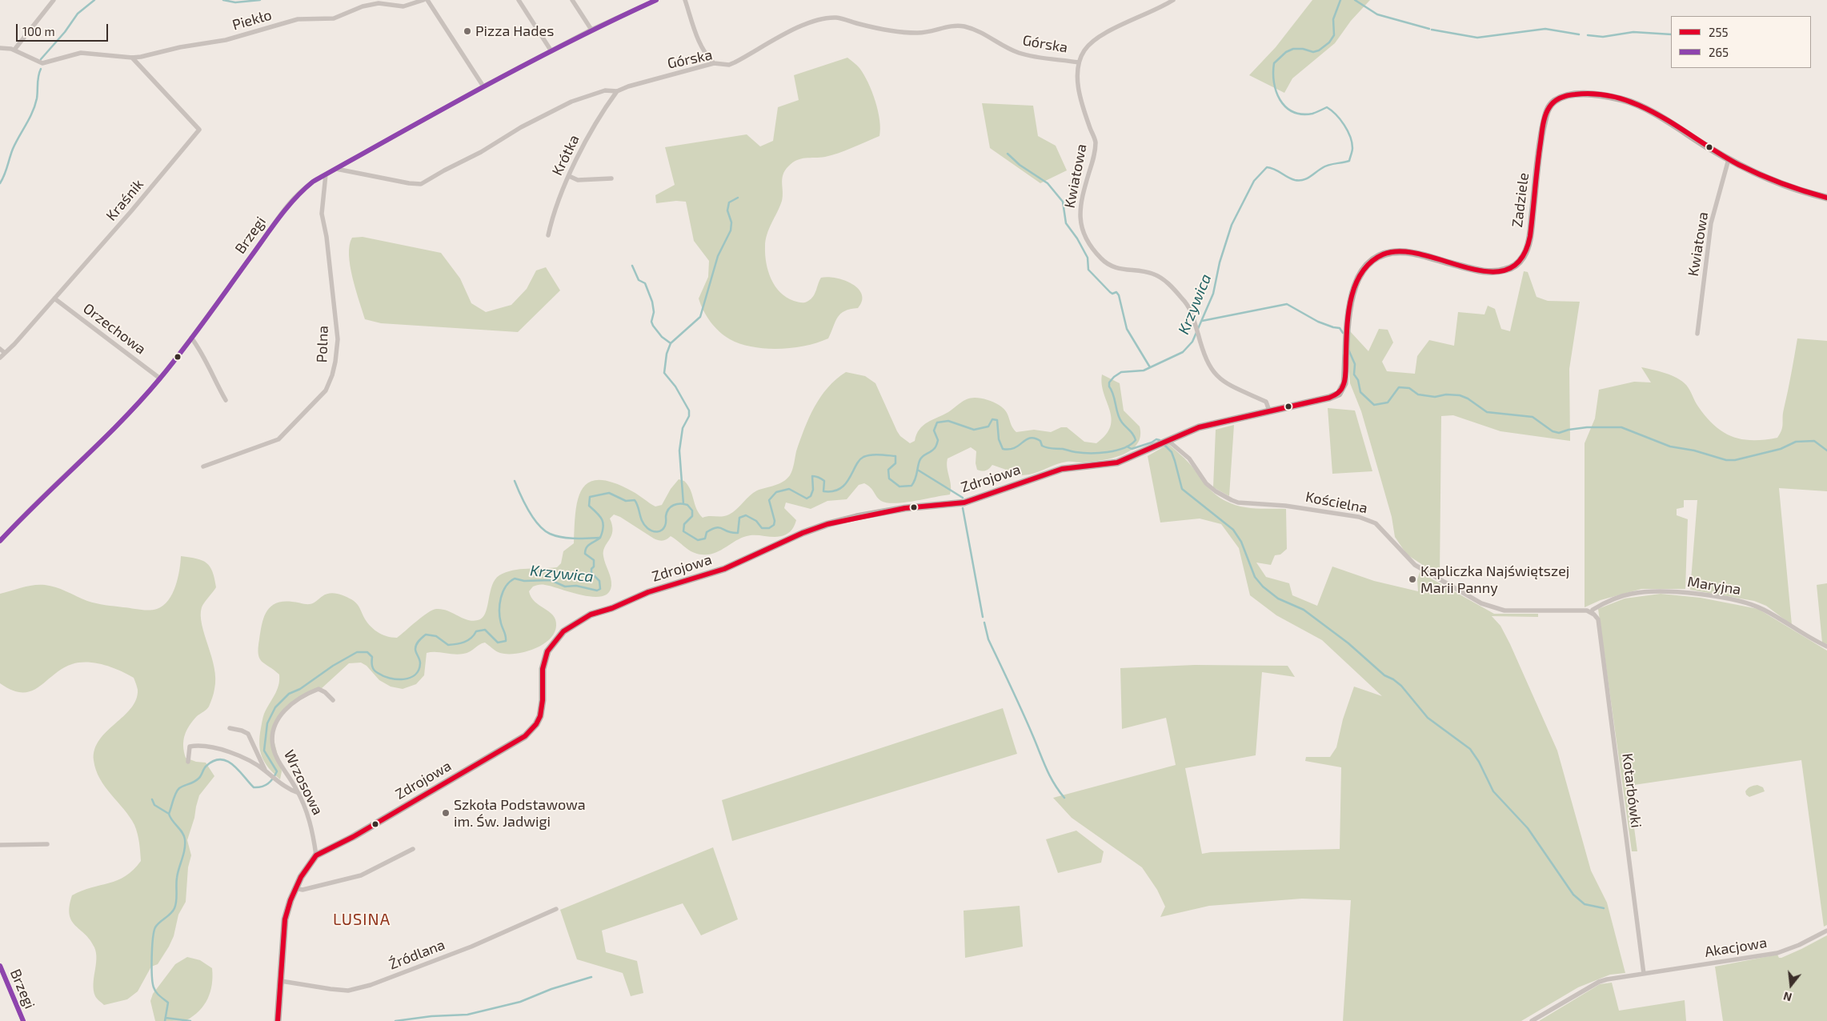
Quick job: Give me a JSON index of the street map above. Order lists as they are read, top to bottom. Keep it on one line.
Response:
{"streets":{"street":["Piekło","Górska","Krótka","Kwiatowa","Kraśnik","Zadziele","Brzegi","Orzechowa","Polna","Zdrojowa","Kościelna","Maryjna","Wrzosowa","Kotarbówki","Akacjowa","Źródlana"]},"crossings":[["Piekło","Kraśnik"],["Górska","Krótka"],["Górska","Kwiatowa"],["Górska","Brzegi"],["Kwiatowa","Zadziele"],["Kwiatowa","Zdrojowa"],["Kraśnik","Orzechowa"],["Zadziele","Zdrojowa"],["Brzegi","Orzechowa"],["Brzegi","Polna"],["Zdrojowa","Kościelna"],["Zdrojowa","Wrzosowa"],["Zdrojowa","Źródlana"],["Kościelna","Maryjna"],["Kościelna","Kotarbówki"],["Maryjna","Kotarbówki"],["Kotarbówki","Akacjowa"]],"districts":["LUSINA"],"water":["Krzywica"],"places":["Pizza Hades","Kapliczka Najświętszej Marii Panny","Szkoła Podstawowa im. Św. Jadwigi"],"lines":["transit line 265","transit line 255"],"legend":["255","265"],"scale_bar":"100 m","north":"bottom"}
